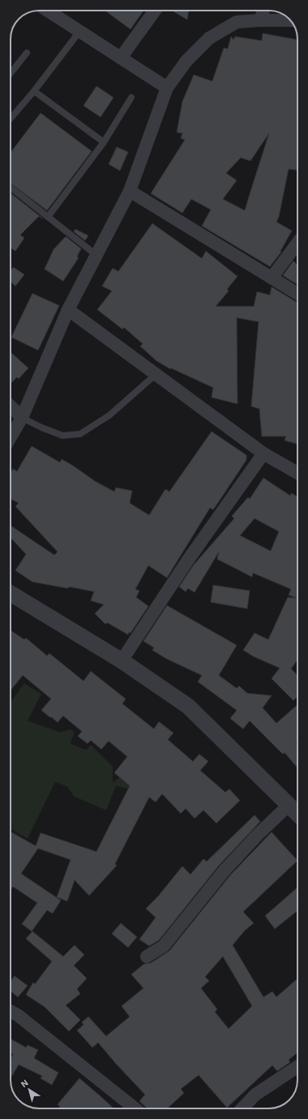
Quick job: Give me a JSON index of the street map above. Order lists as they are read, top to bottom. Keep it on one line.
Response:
{"north":"top left"}
